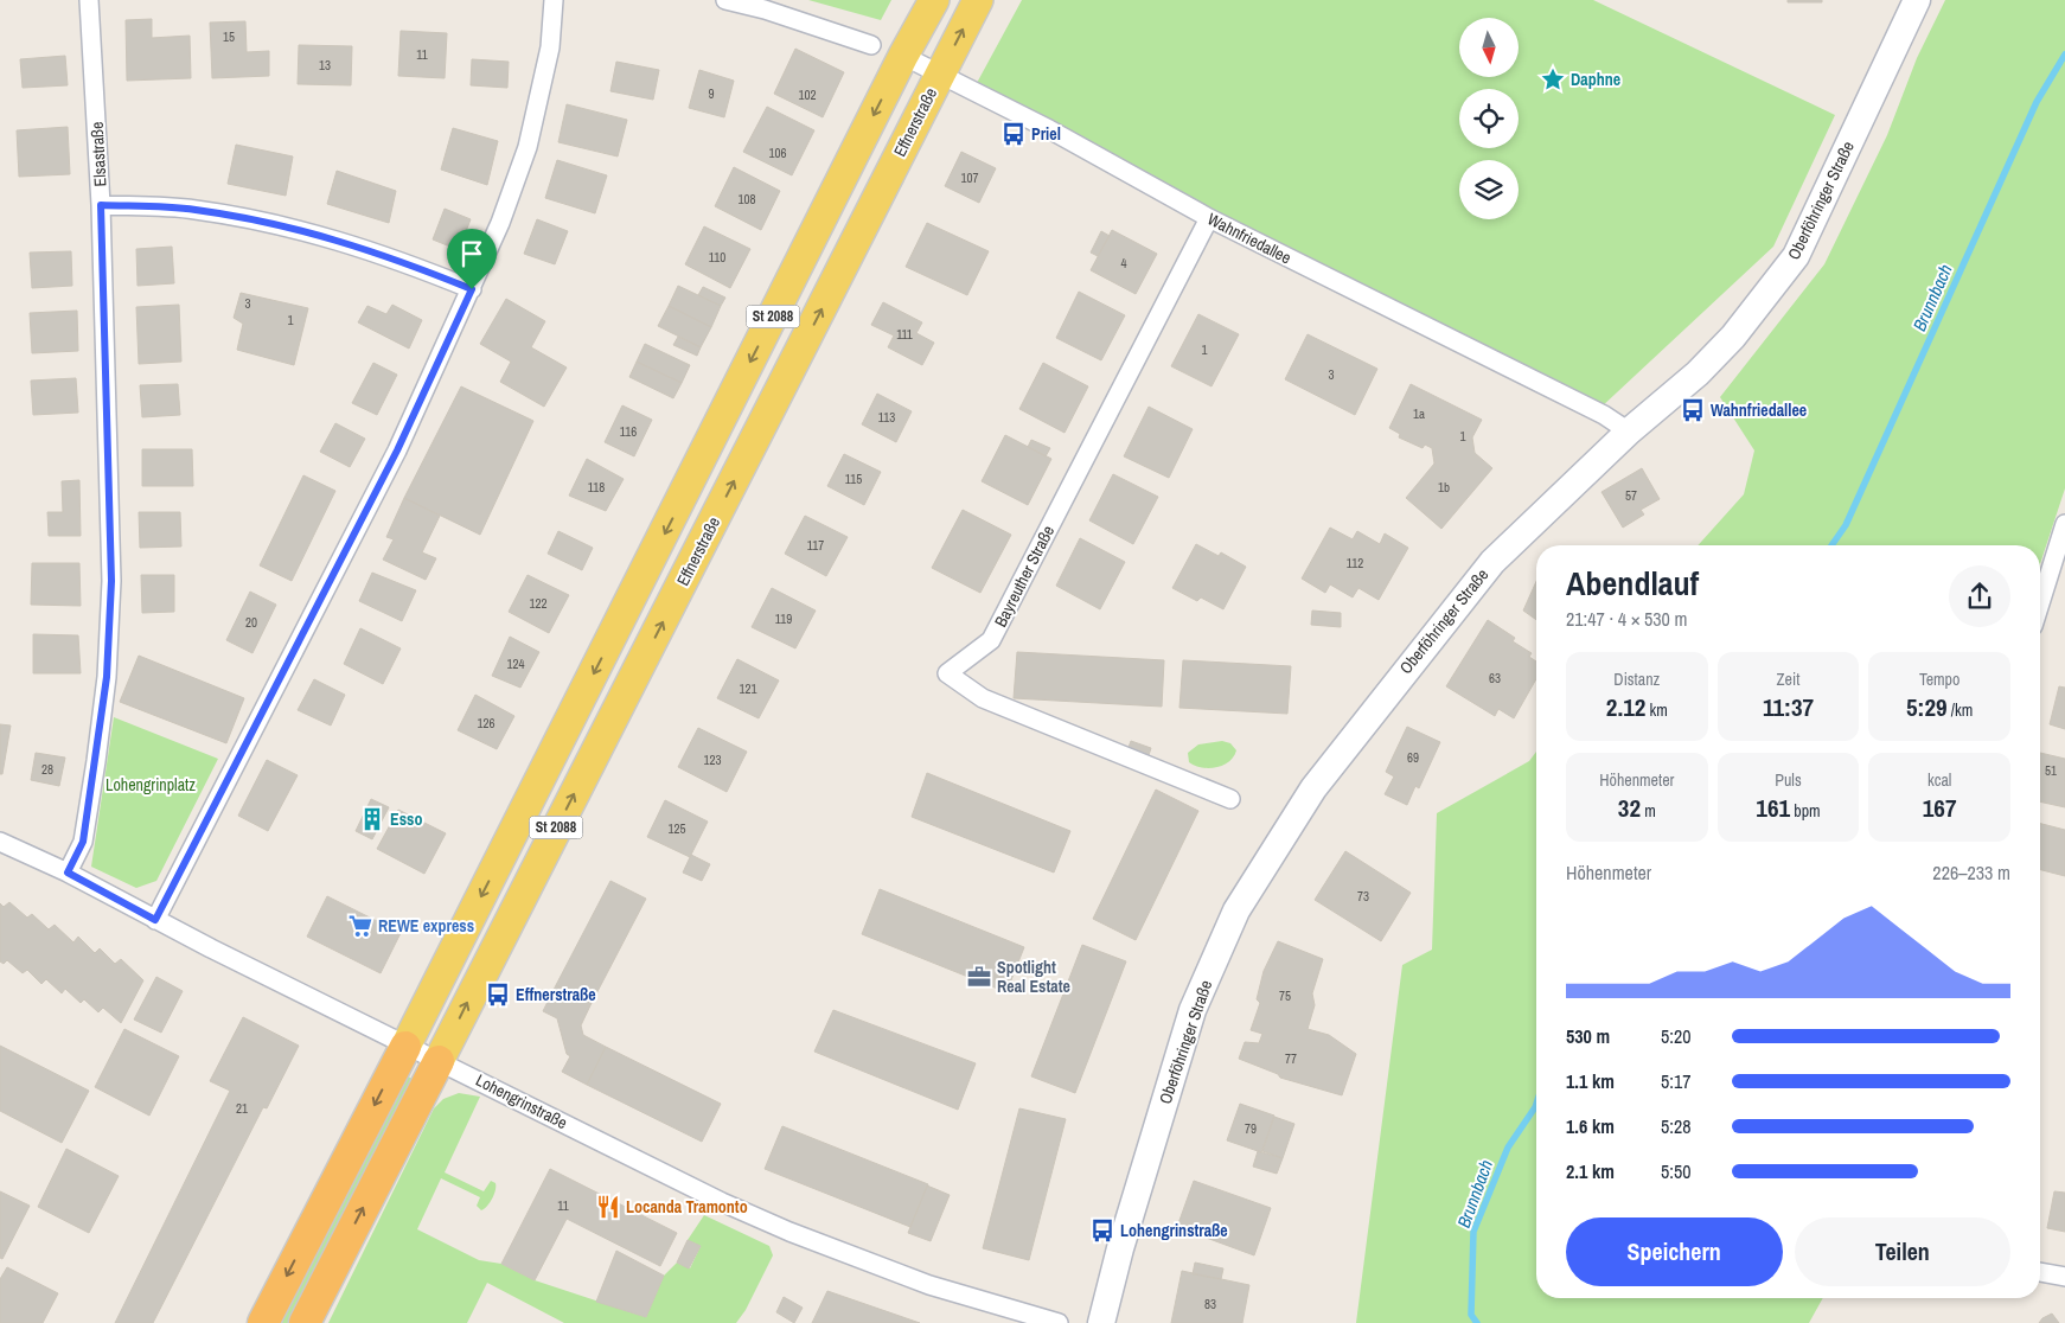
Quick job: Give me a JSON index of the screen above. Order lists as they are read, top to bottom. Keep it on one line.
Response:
{"streets":{"highway":["Effnerstraße","St 2088"],"main road":["Oberföhringer Straße"],"street":["Elsastraße","Wahnfriedallee","Bayreuther Straße","Lohengrinstraße"]},"crossings":[["Effnerstraße","Wahnfriedallee"],["Effnerstraße","Lohengrinstraße"],["Elsastraße","Lohengrinstraße"],["Oberföhringer Straße","Wahnfriedallee"],["Wahnfriedallee","St 2088"],["Wahnfriedallee","Bayreuther Straße"],["St 2088","Lohengrinstraße"]],"water":["Brunnbach"],"parks":["Lohengrinplatz"],"places":{"place":["Daphne"],"bus stop":["Priel","Wahnfriedallee","Effnerstraße","Lohengrinstraße"],"building":["Esso"],"supermarket":["REWE express"],"office":["Spotlight Real Estate"],"restaurant":["Locanda Tramonto"]},"house_numbers":["15","11","13","9","102","106","107","108","110","4","3","1","111","1","3","1a","113","116","1","115","118","1b","57","117","112","122","119","20","124","63","121","126","69","123","28","51","125","73","75","77","21","79","11","83"],"north":"bottom","page":{"heading":["Abendlauf","21:47 · 4 × 530 m"],"stats":[["Distanz","2.12 km"],["Zeit","11:37"],["Tempo","5:29 /km"],["Höhenmeter","32 m"],["Puls","161 bpm"],["kcal","167"]],"chart":["Höhenmeter","226–233 m"],"list":[{"name":"530 m","note":"5:20"},{"name":"1.1 km","note":"5:17"},{"name":"1.6 km","note":"5:28"},{"name":"2.1 km","note":"5:50"}],"buttons":["Speichern","Teilen"]}}
